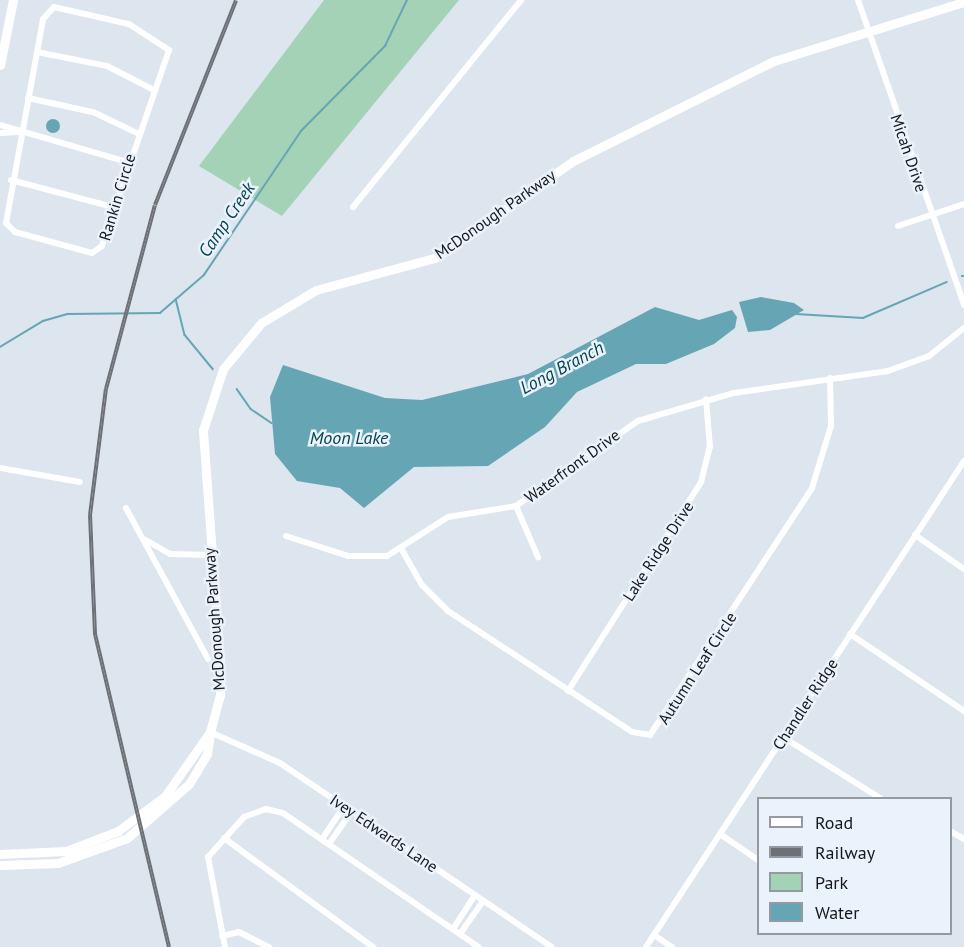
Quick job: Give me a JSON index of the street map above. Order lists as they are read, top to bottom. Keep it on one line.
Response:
{"streets":{"street":["Micah Drive","Rankin Circle","McDonough Parkway","Waterfront Drive","Lake Ridge Drive","Autumn Leaf Circle","Chandler Ridge","Ivey Edwards Lane"]},"crossings":[["Micah Drive","McDonough Parkway"],["McDonough Parkway","Ivey Edwards Lane"],["Waterfront Drive","Lake Ridge Drive"],["Waterfront Drive","Autumn Leaf Circle"],["Lake Ridge Drive","Autumn Leaf Circle"]],"water":["Camp Creek","Long Branch","Moon Lake"],"legend":["Road","Railway","Park","Water"]}
